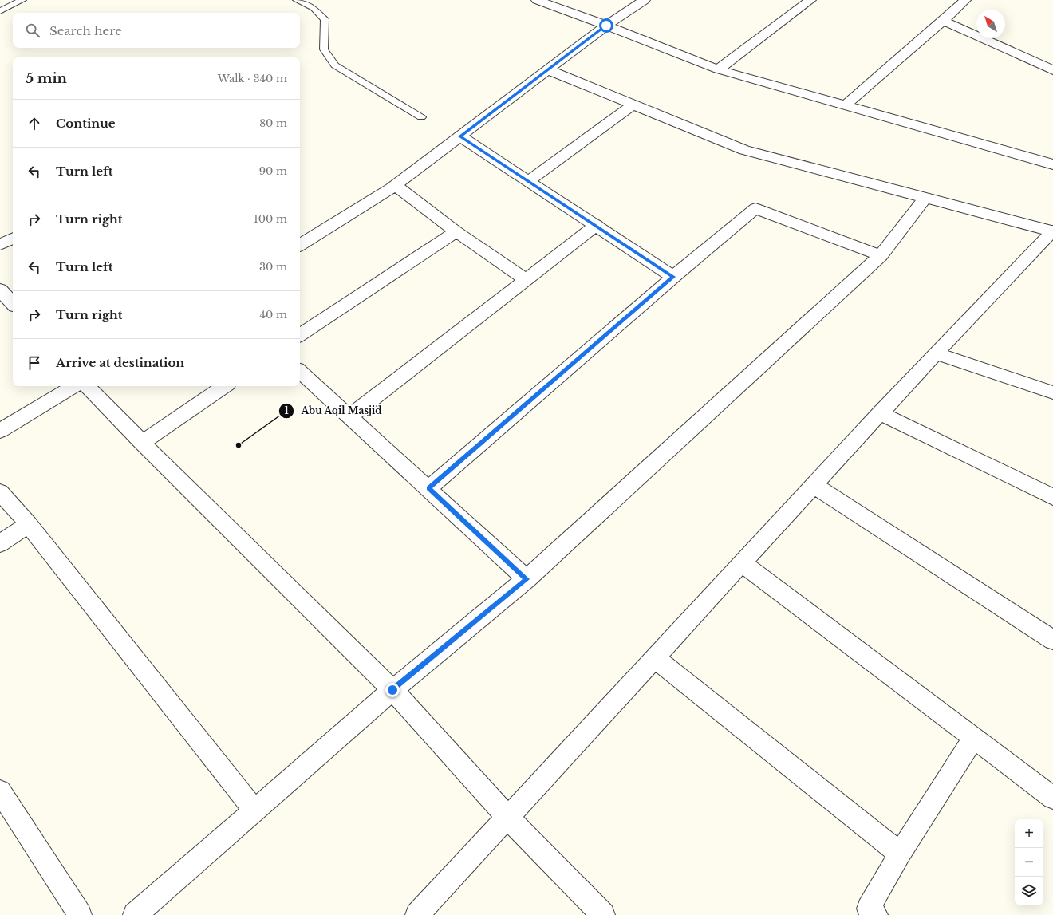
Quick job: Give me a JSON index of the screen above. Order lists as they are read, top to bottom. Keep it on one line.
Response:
{"places":["Abu Aqil Masjid"],"north":"top left","page":{"search":"Search here","heading":["5 min","Walk · 340 m"],"list":[["Continue","80 m"],["Turn left","90 m"],["Turn right","100 m"],["Turn left","30 m"],["Turn right","40 m"],"Arrive at destination"],"map_buttons":["+","−"]}}
